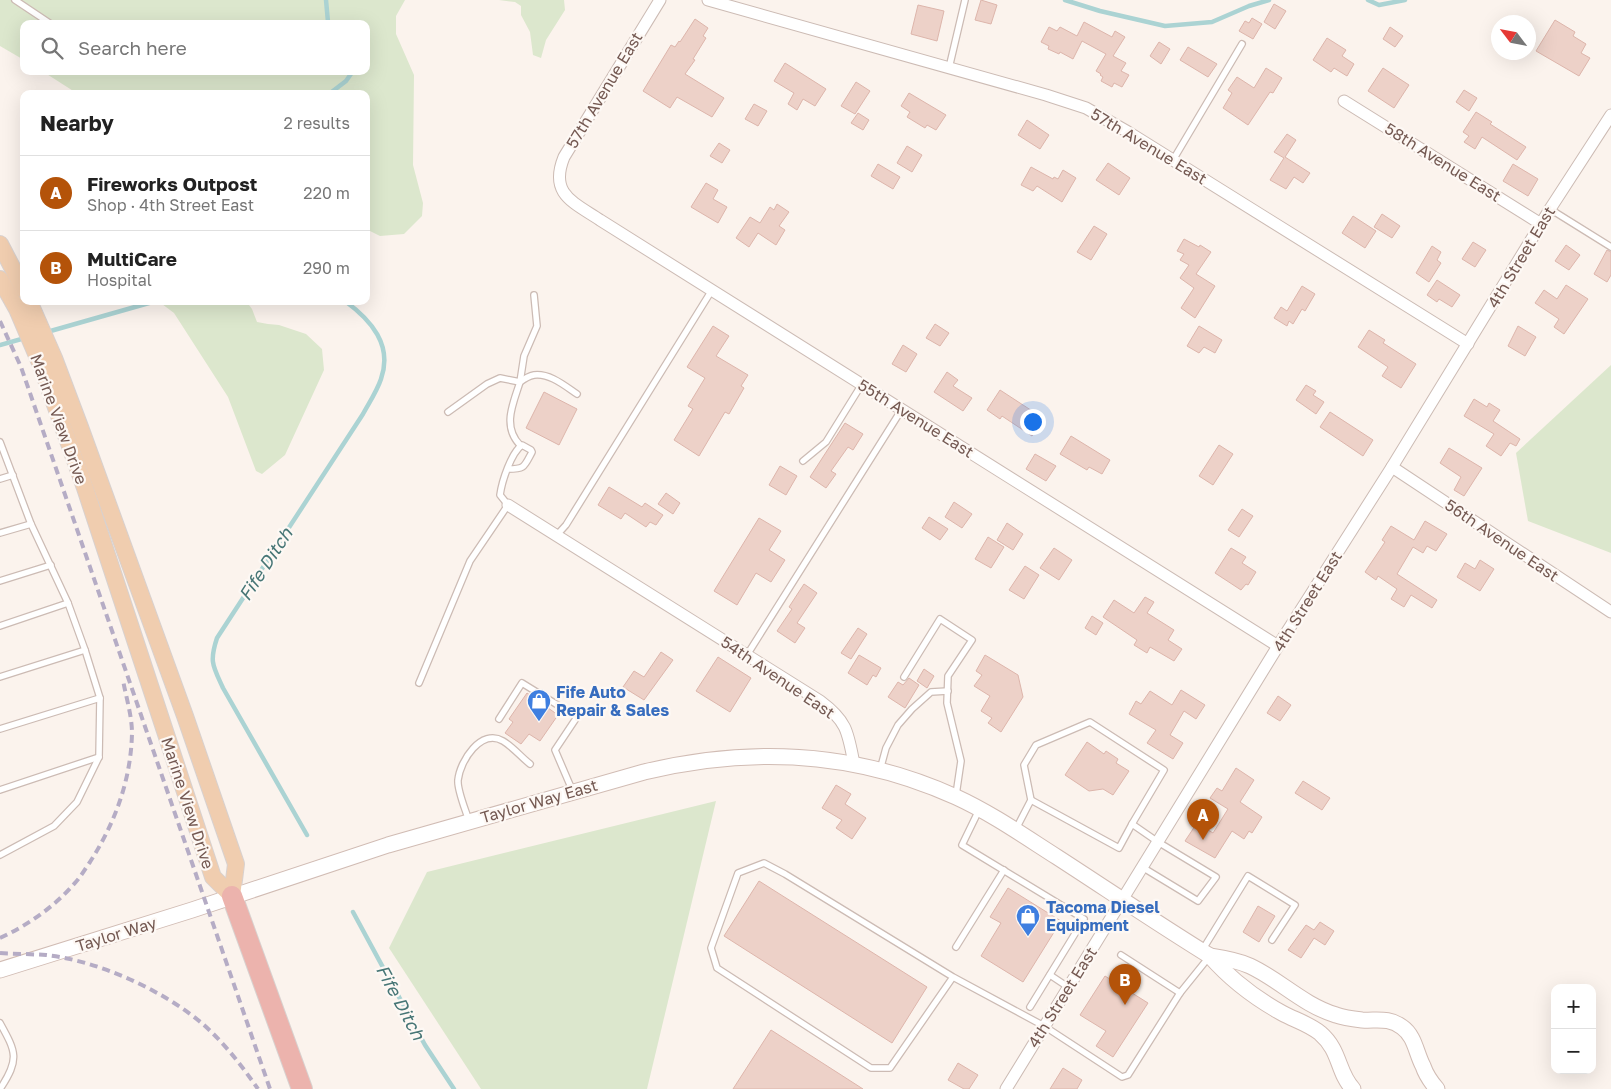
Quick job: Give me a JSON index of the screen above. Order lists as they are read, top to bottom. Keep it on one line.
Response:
{"streets":{"main road":["Marine View Drive","Taylor Way East","Taylor Way"],"street":["57th Avenue East","58th Avenue East","4th Street East","55th Avenue East","56th Avenue East","54th Avenue East"]},"crossings":[["57th Avenue East","4th Street East"],["57th Avenue East","55th Avenue East"],["58th Avenue East","4th Street East"],["4th Street East","55th Avenue East"],["4th Street East","56th Avenue East"],["Marine View Drive","Taylor Way East"],["Marine View Drive","Taylor Way"],["54th Avenue East","Taylor Way East"],["Taylor Way East","Taylor Way"]],"water":["Fife Ditch"],"places":{"shop":["Fife Auto Repair & Sales","Tacoma Diesel Equipment"]},"north":"top left","page":{"search":"Search here","heading":["Nearby","2 results"],"list":[{"mark":"A","name":"Fireworks Outpost","note":"Shop · 4th Street East","value":"220 m"},{"mark":"B","name":"MultiCare","note":"Hospital","value":"290 m"}],"pins":["A","B"],"map_buttons":["+","−"]}}
